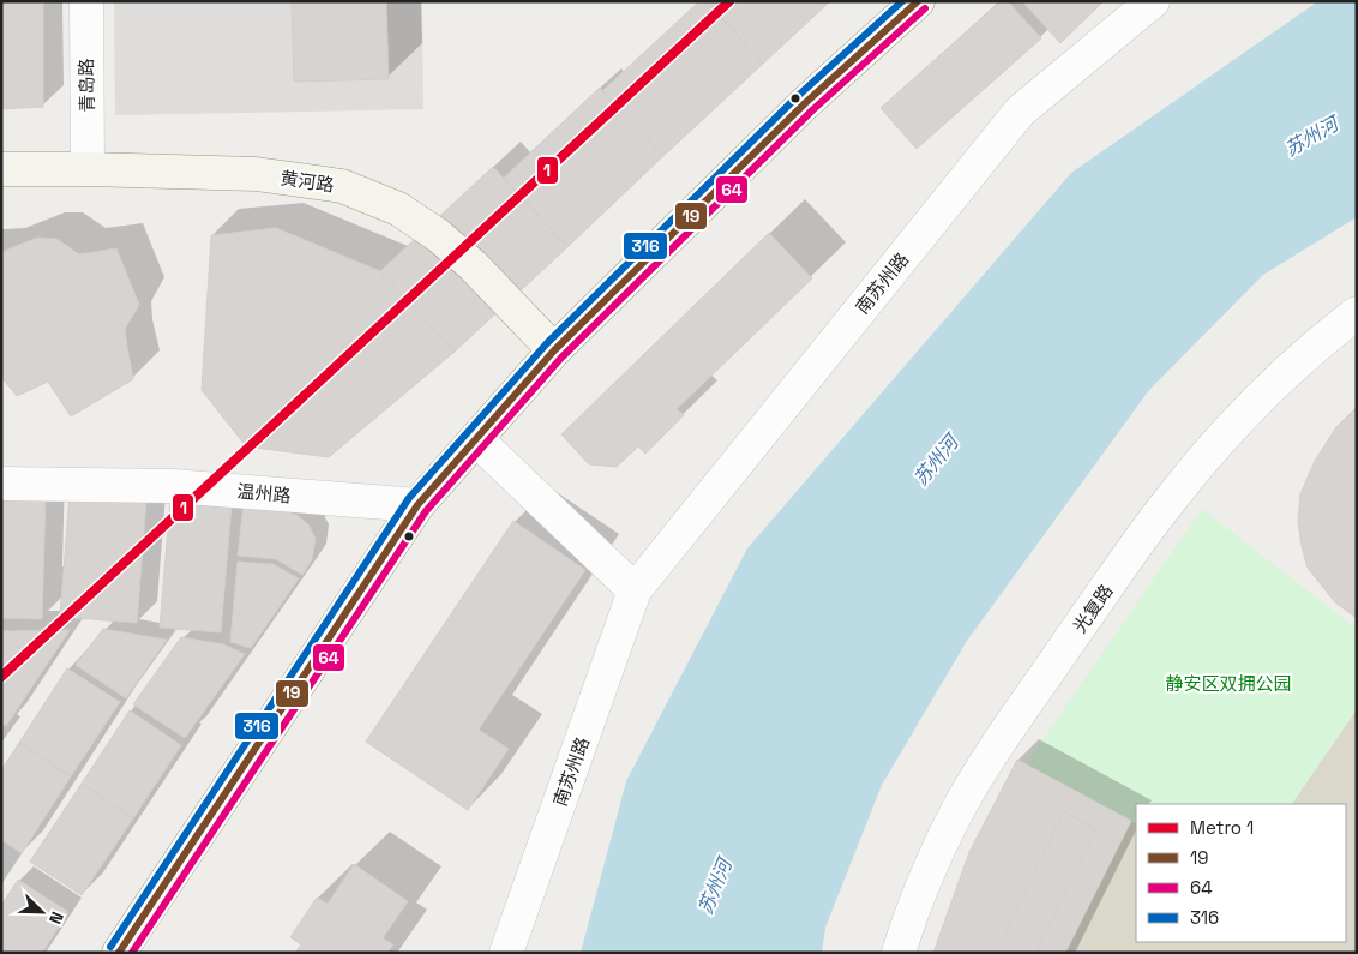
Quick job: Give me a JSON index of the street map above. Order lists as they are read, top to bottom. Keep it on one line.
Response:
{"streets":{"main road":["黄河路"],"street":["青岛路","南苏州路","温州路","光复路"]},"crossings":[["青岛路","黄河路"]],"water":["苏州河"],"parks":["静安区双拥公园"],"lines":["metro line 1","transit line 19","transit line 316","transit line 64"],"legend":["Metro 1","19","64","316"],"north":"bottom right"}
